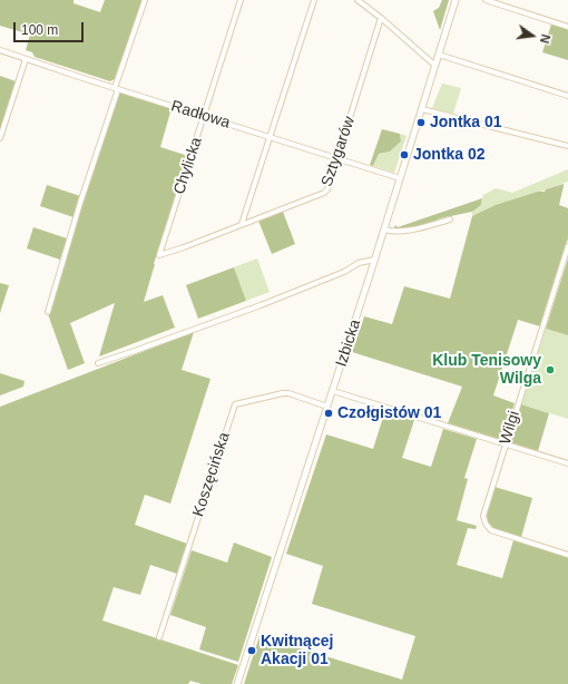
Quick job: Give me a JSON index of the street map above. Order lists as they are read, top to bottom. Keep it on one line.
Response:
{"streets":{"street":["Radłowa","Sztygarów","Chylicka","Izbicka","Wilgi","Koszęcińska"]},"crossings":[["Radłowa","Sztygarów"],["Radłowa","Chylicka"],["Radłowa","Izbicka"],["Sztygarów","Chylicka"],["Izbicka","Koszęcińska"]],"places":["Jontka 01","Jontka 02","Klub Tenisowy Wilga","Czołgistów 01","Kwitnącej Akacji 01"],"scale_bar":"100 m","north":"right"}
